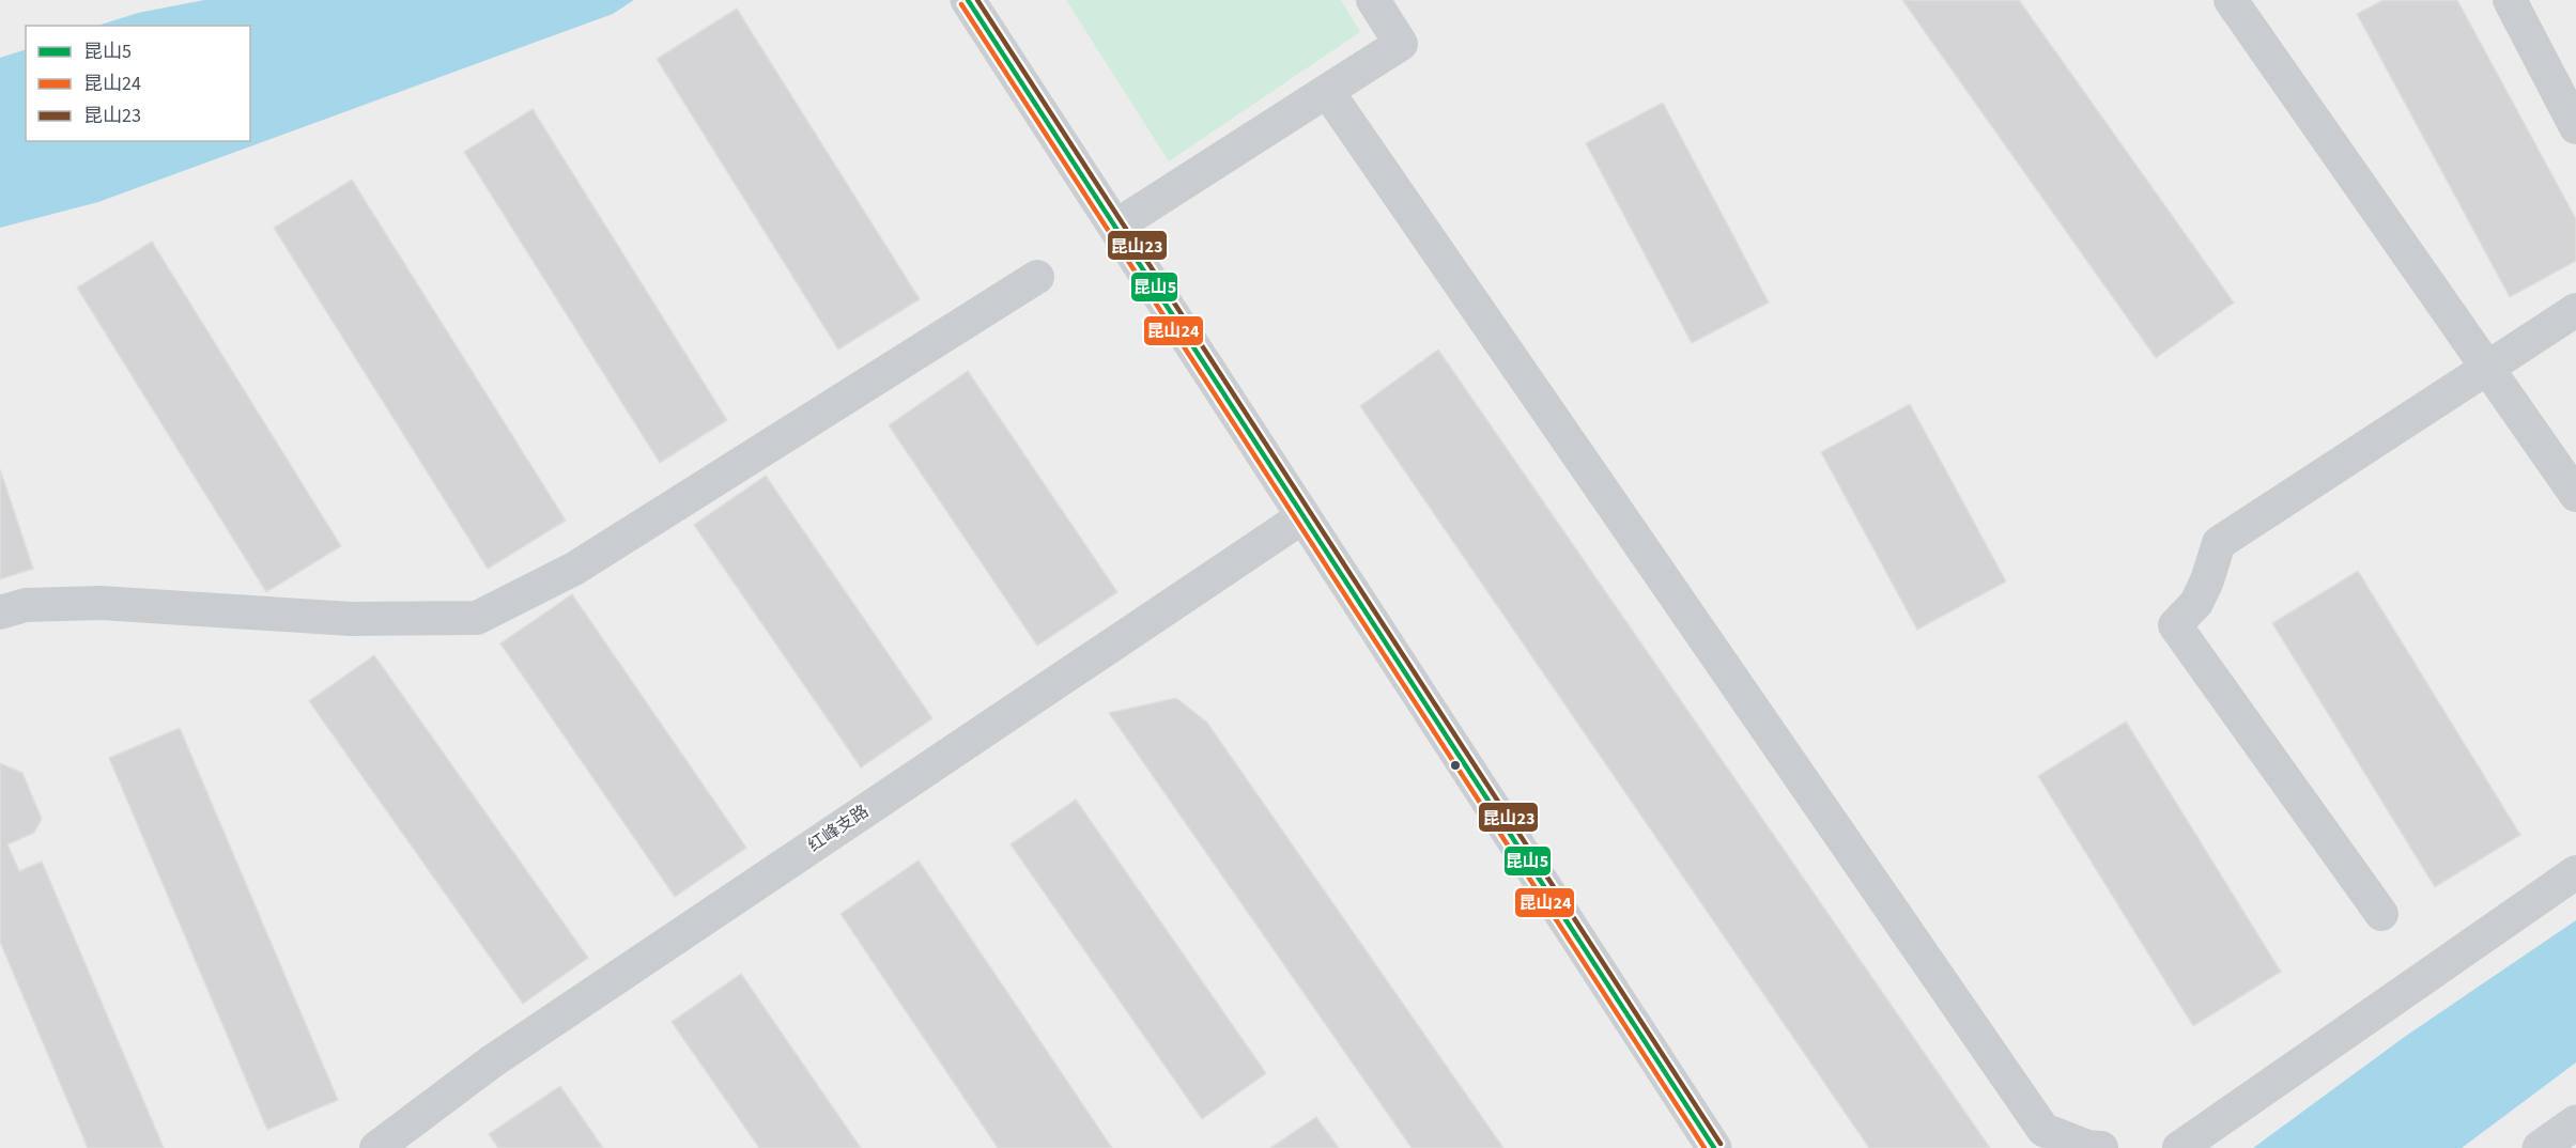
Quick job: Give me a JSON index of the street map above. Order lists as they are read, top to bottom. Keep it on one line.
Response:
{"streets":{"street":["红峰支路"]},"lines":["transit line 昆山5","transit line 昆山23","transit line 昆山24"],"legend":["昆山5","昆山24","昆山23"]}
